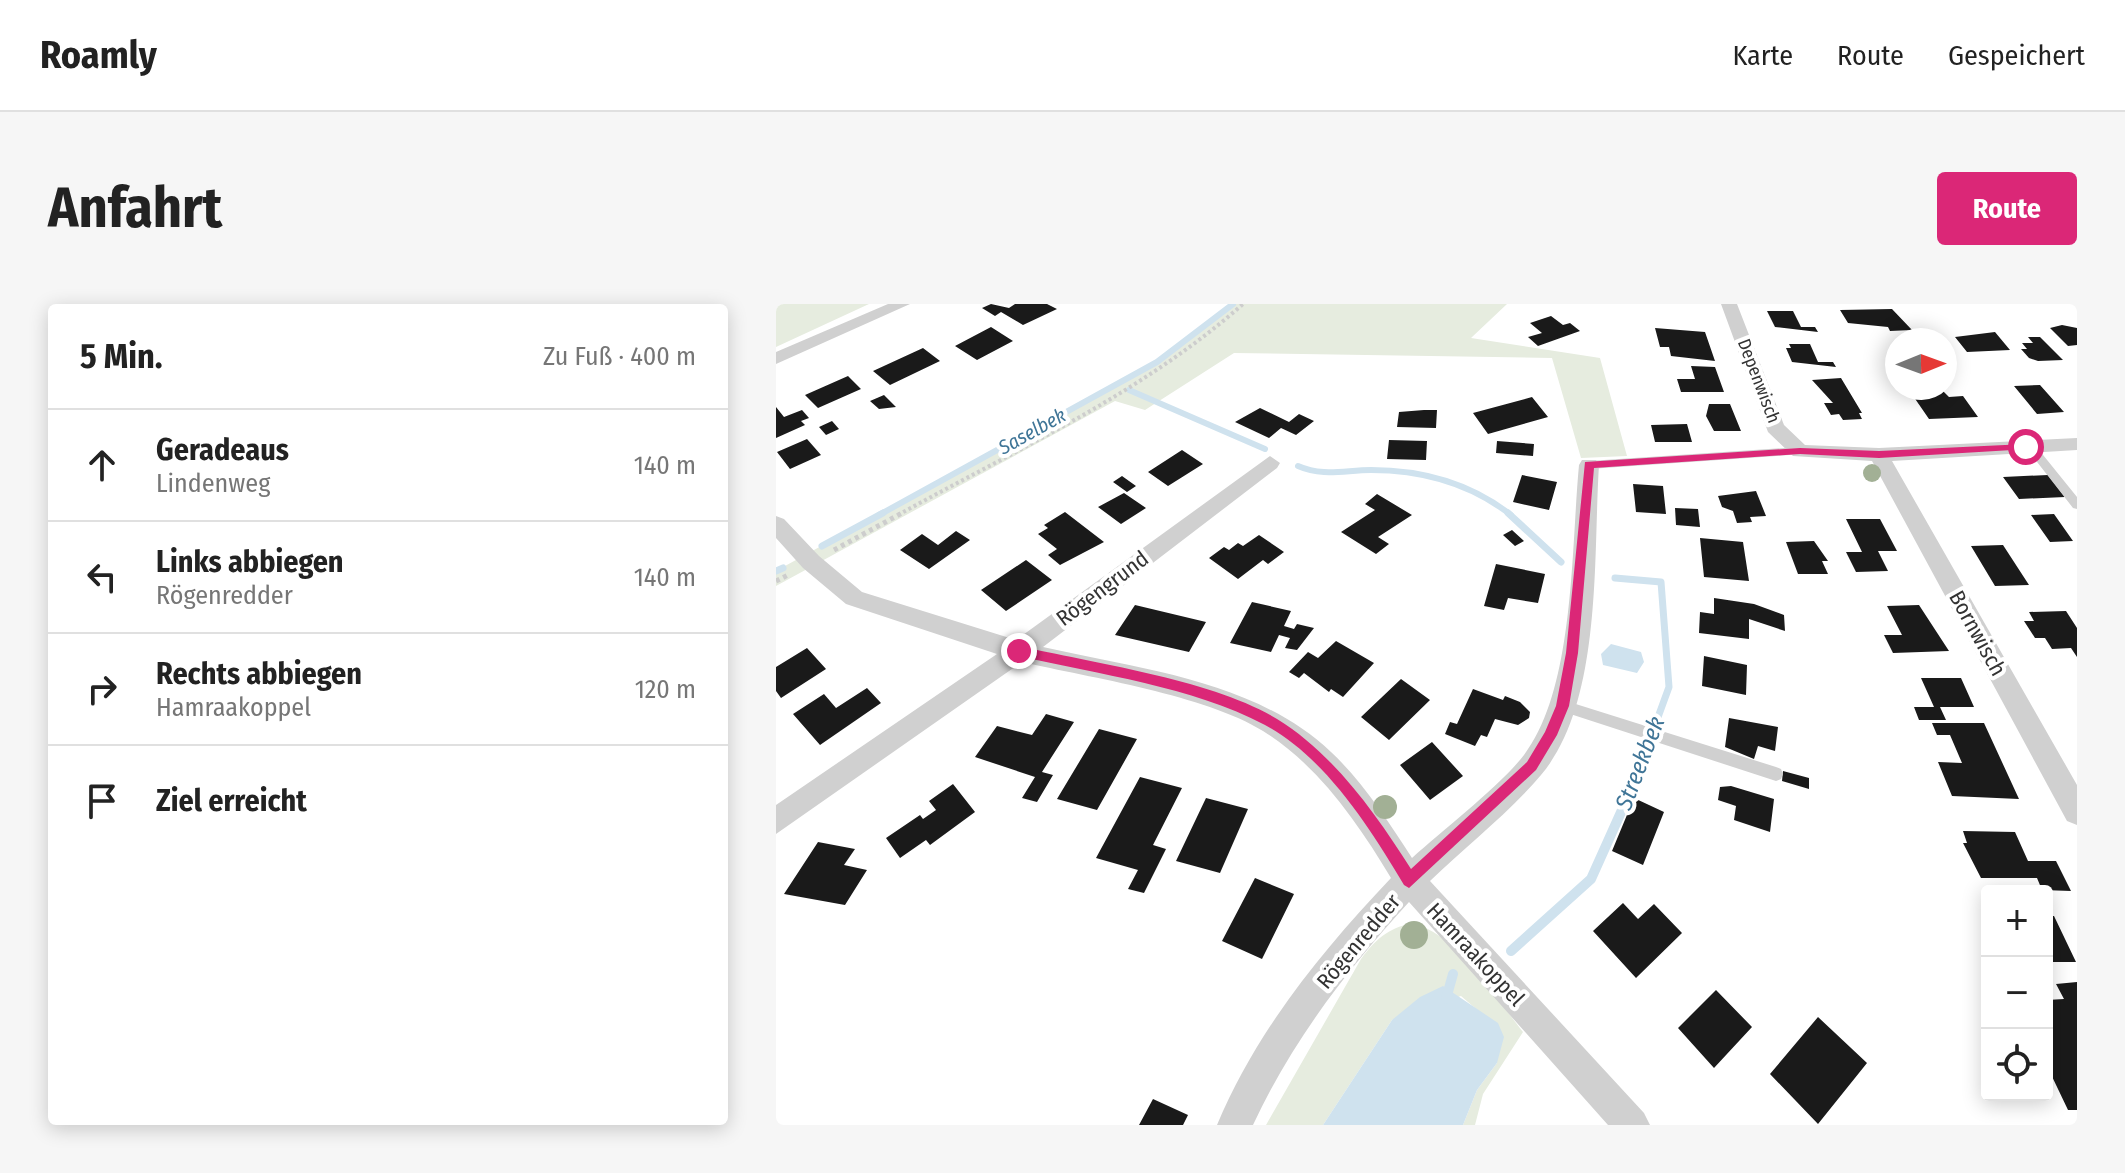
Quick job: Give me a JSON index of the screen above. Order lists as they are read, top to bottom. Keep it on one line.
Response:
{"streets":{"street":["Depenwisch","Rögengrund","Bornwisch","Rögenredder","Hamraakoppel"]},"crossings":[["Rögengrund","Hamraakoppel"],["Rögenredder","Hamraakoppel"]],"water":["Saselbek","Streekbek"],"north":"right","page":{"header":"Roamly","nav":["Karte","Route","Gespeichert"],"buttons":"Route","title":"Anfahrt","heading":["5 Min.","Zu Fuß · 400 m"],"list":[["Geradeaus","Lindenweg","140 m"],["Links abbiegen","Rögenredder","140 m"],["Rechts abbiegen","Hamraakoppel","120 m"],"Ziel erreicht"],"map_buttons":["+","−"]}}
